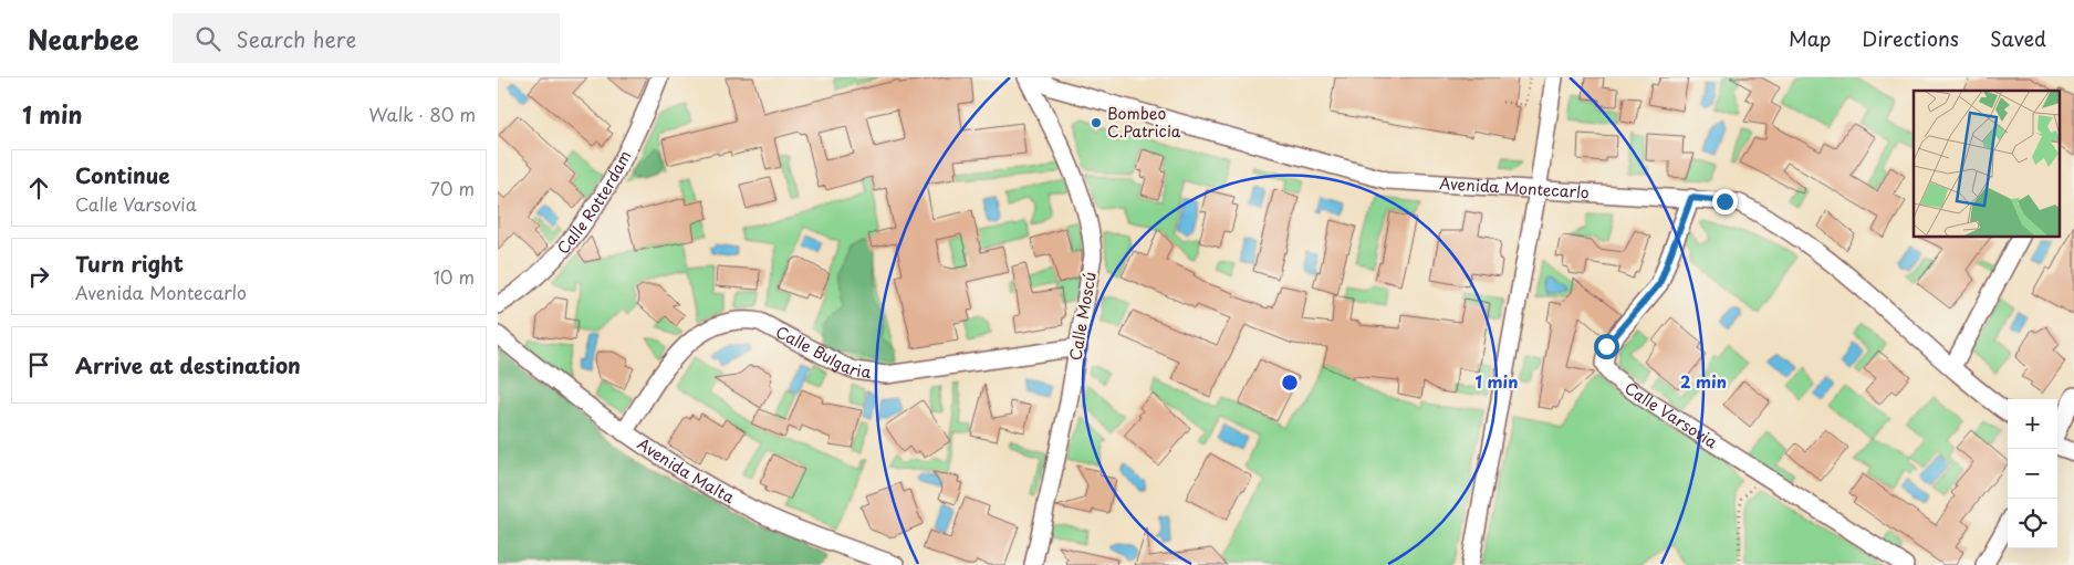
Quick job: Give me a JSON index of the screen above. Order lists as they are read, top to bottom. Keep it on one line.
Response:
{"streets":{"street":["Avenida Montecarlo","Calle Rotterdam","Calle Moscú","Calle Bulgaria","Calle Varsovia","Avenida Malta"]},"crossings":[["Avenida Montecarlo","Calle Varsovia"],["Calle Moscú","Calle Bulgaria"],["Calle Bulgaria","Avenida Malta"]],"places":["Bombeo C.Patricia"],"page":{"header":"Nearbee","search":"Search here","nav":["Map","Directions","Saved"],"heading":["1 min","Walk · 80 m"],"list":[["Continue","Calle Varsovia","70 m"],["Turn right","Avenida Montecarlo","10 m"],"Arrive at destination"],"map_buttons":["+","−"]},"rings":["1 min","2 min"]}
